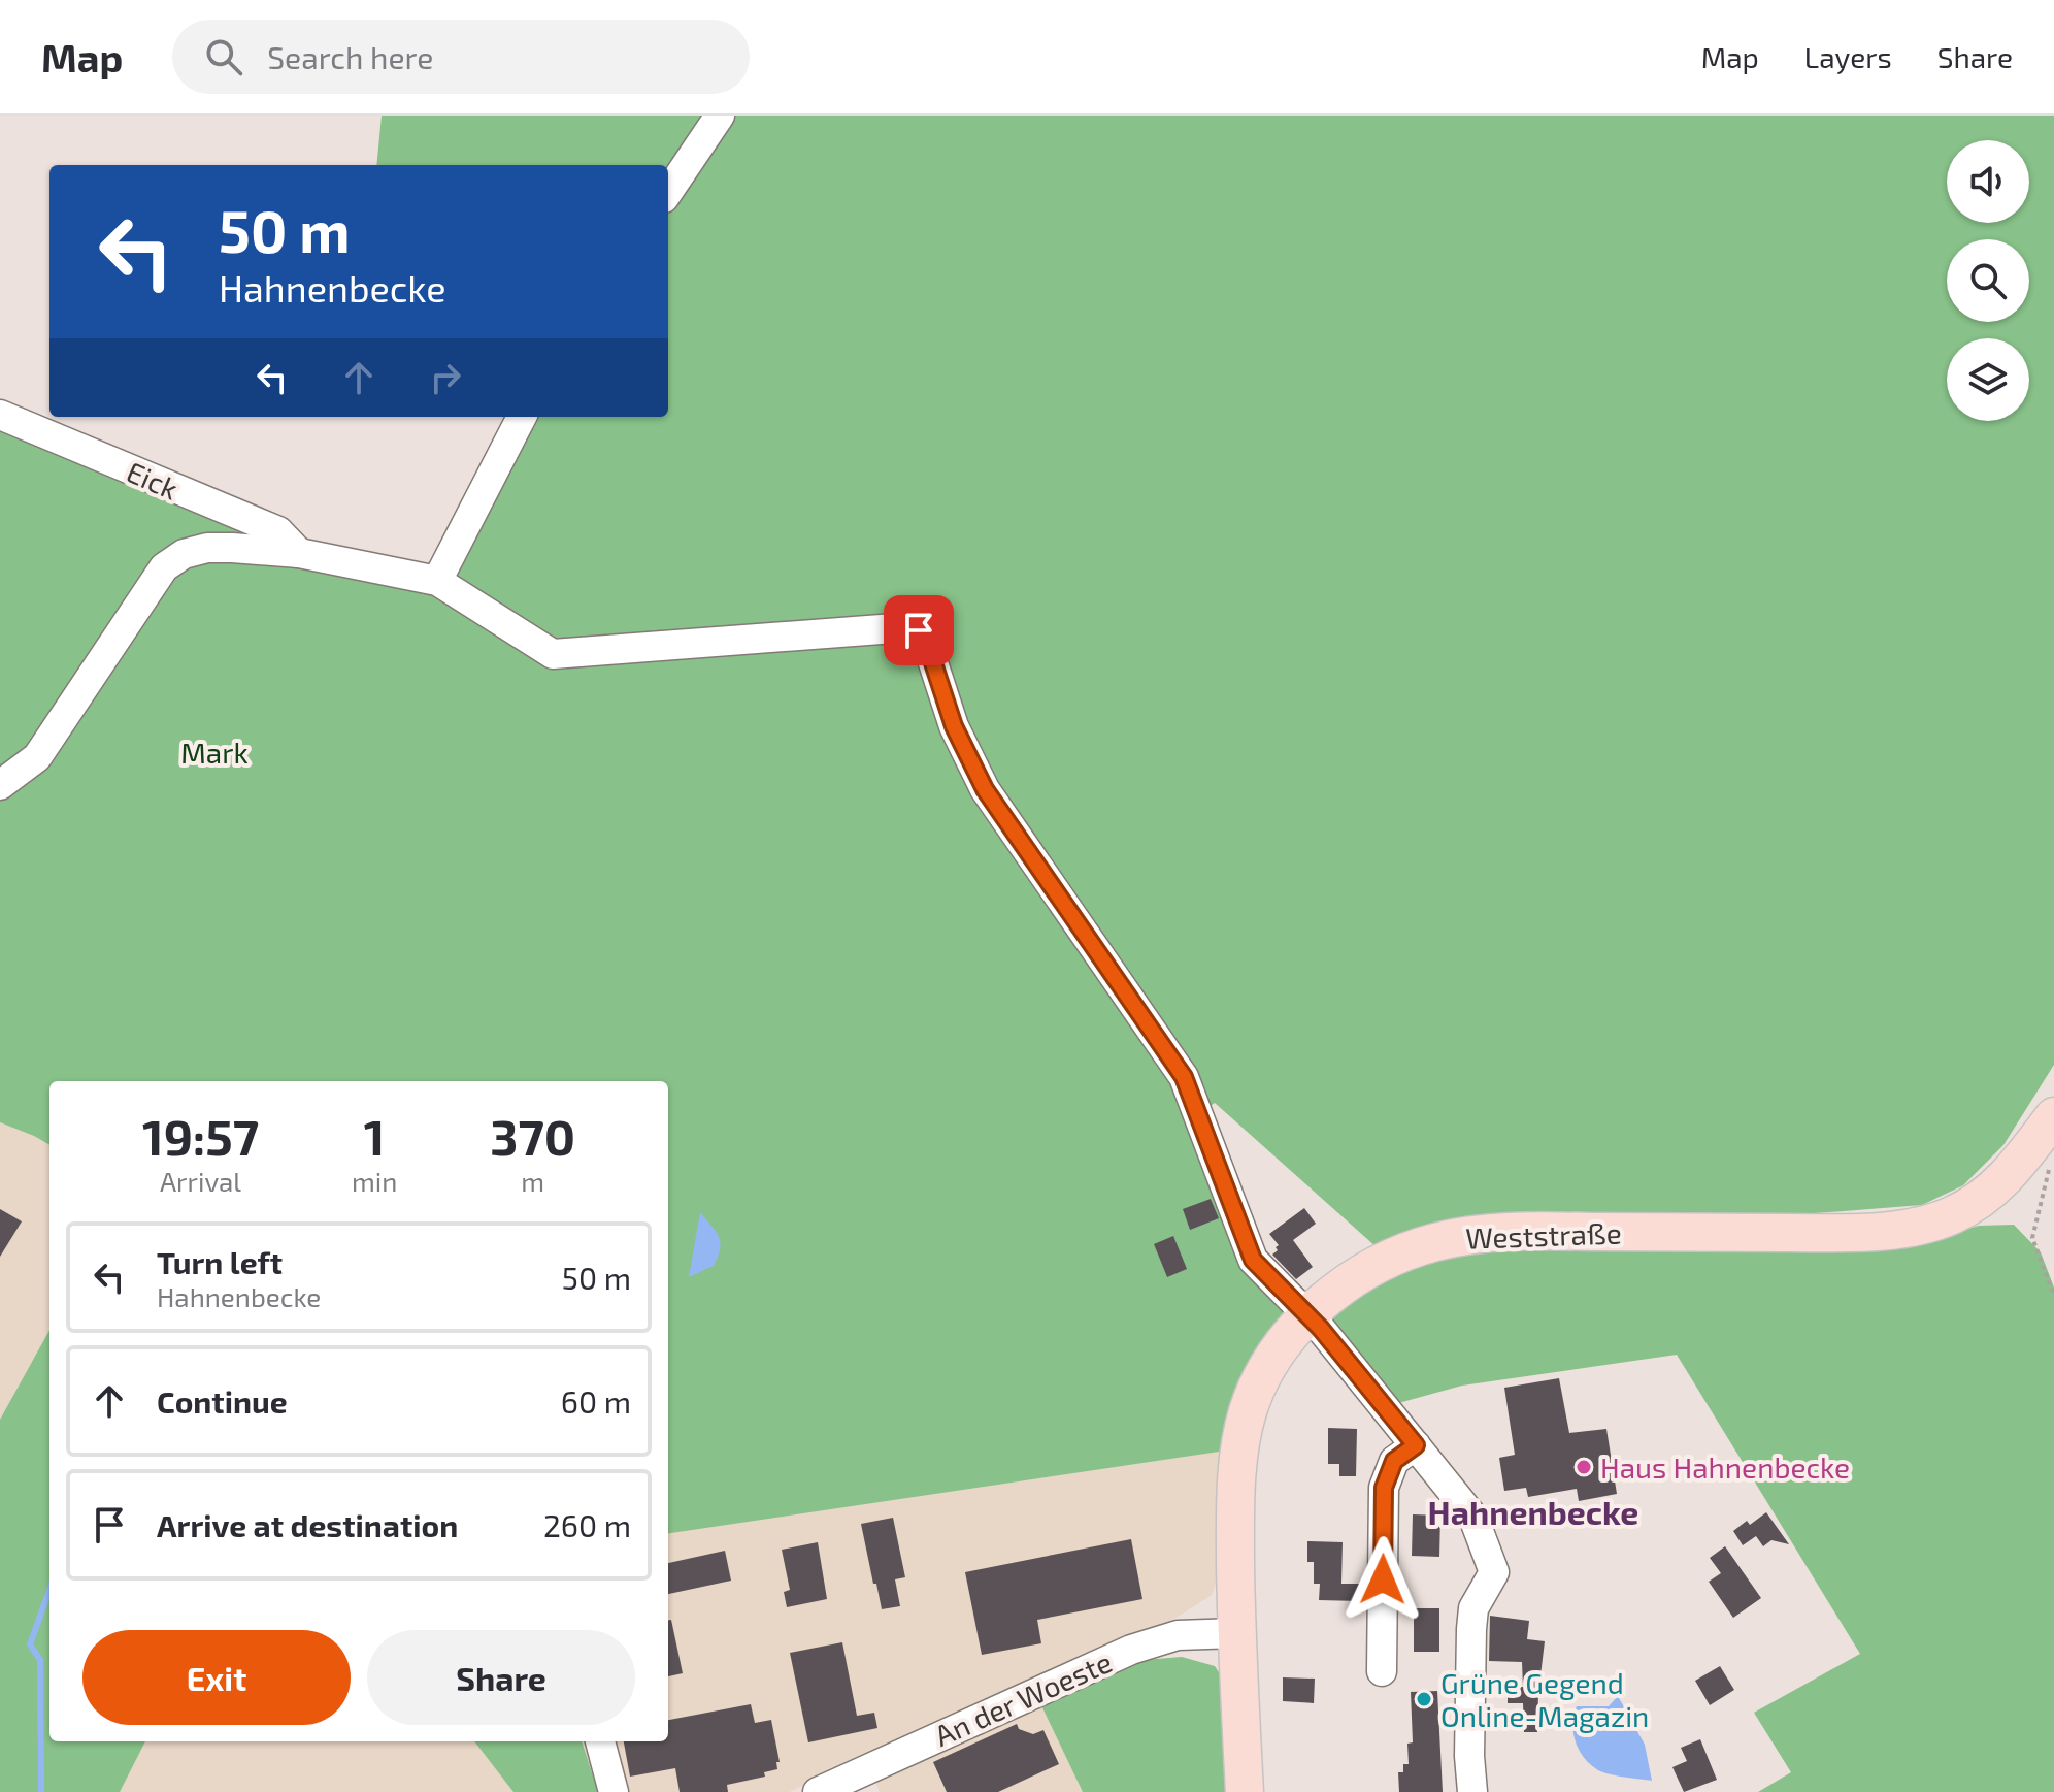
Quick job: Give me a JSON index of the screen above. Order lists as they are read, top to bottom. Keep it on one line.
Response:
{"streets":{"main road":["Weststraße"],"street":["Eick","An der Woeste"]},"crossings":[["Weststraße","An der Woeste"]],"districts":["Hahnenbecke"],"parks":["Mark"],"places":["Haus Hahnenbecke","Grüne Gegend Online-Magazin"],"page":{"header":"Map","search":"Search here","nav":["Map","Layers","Share"],"turn":["50 m","Hahnenbecke"],"eta":["19:57","Arrival","1","min","370","m"],"list":[{"name":"Turn left","note":"Hahnenbecke","value":"50 m"},{"name":"Continue","value":"60 m"},{"name":"Arrive at destination","value":"260 m"}],"buttons":["Exit","Share"]}}
